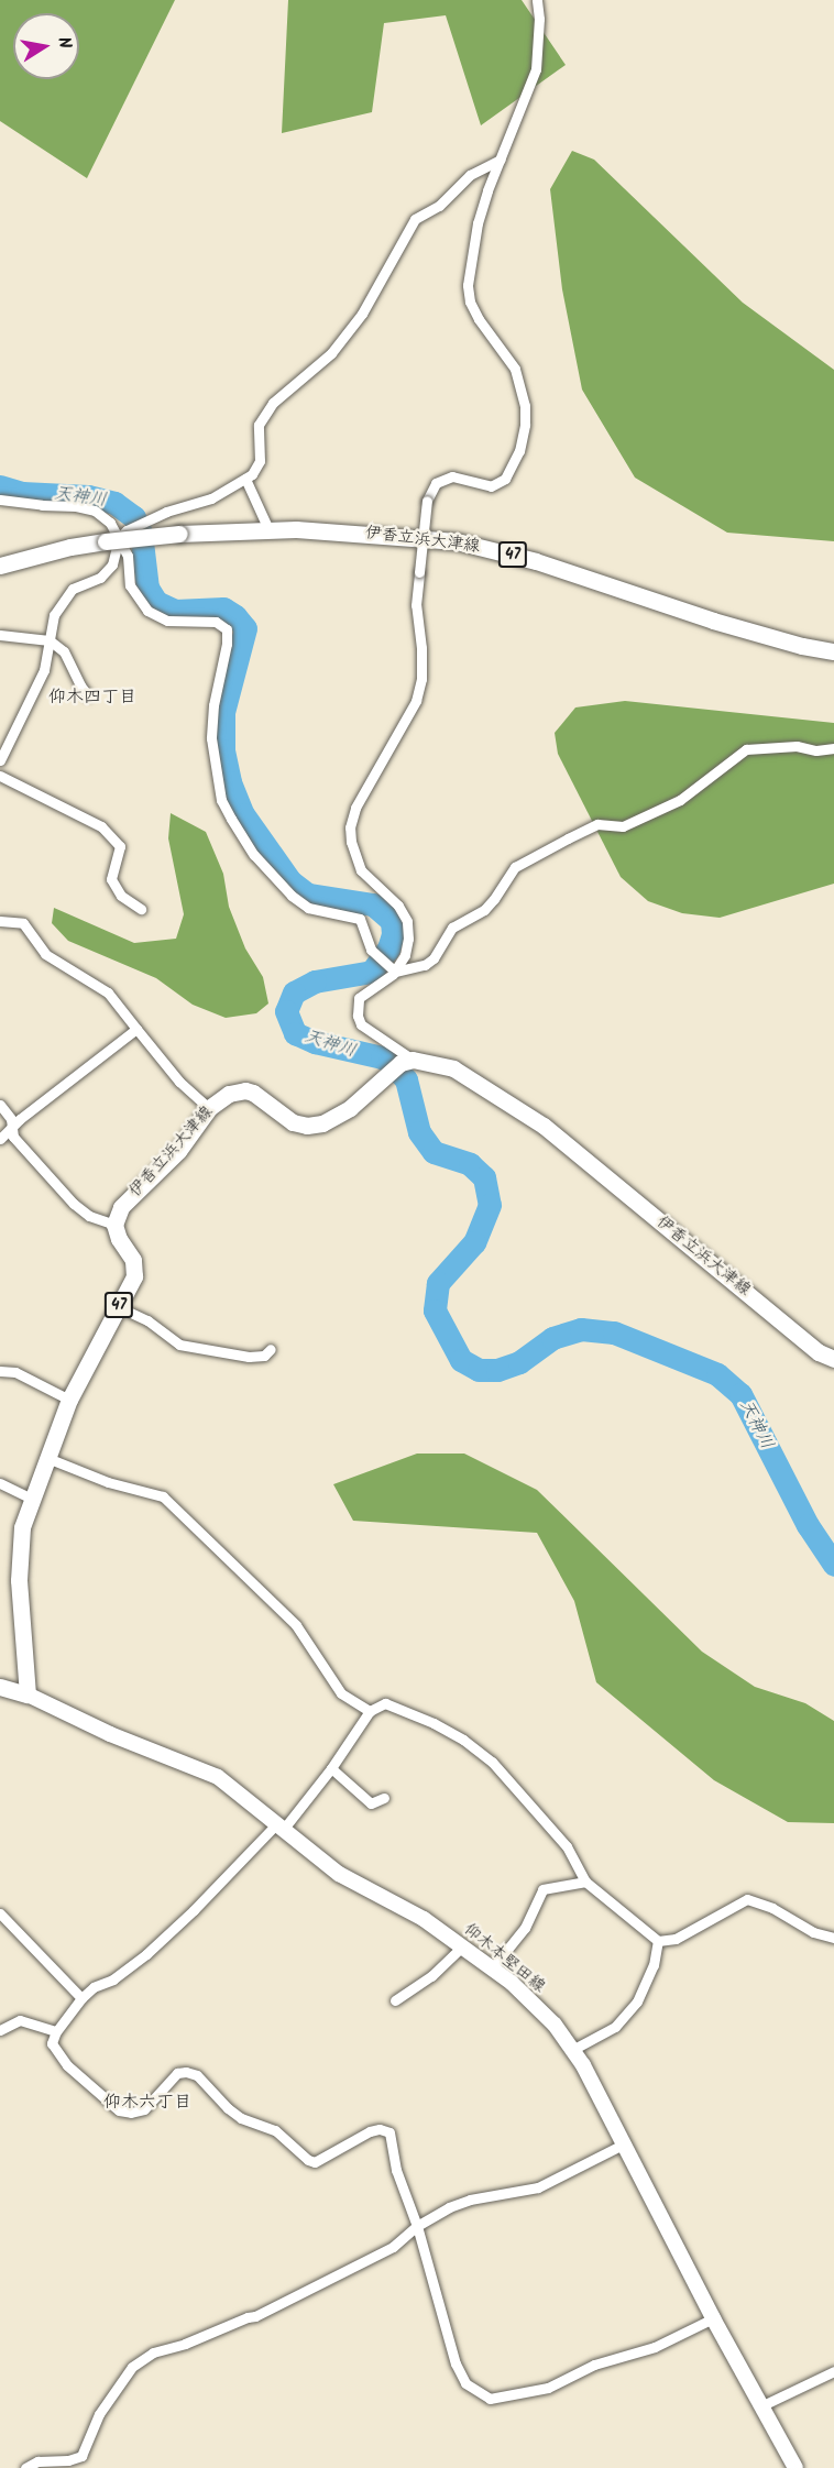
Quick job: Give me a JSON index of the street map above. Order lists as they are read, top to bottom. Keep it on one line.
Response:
{"streets":{"main road":["伊香立浜大津線","47","仰木本堅田線"]},"crossings":[["伊香立浜大津線","47"],["47","仰木本堅田線"]],"districts":["仰木四丁目","仰木六丁目"],"water":["天神川"],"north":"right"}
